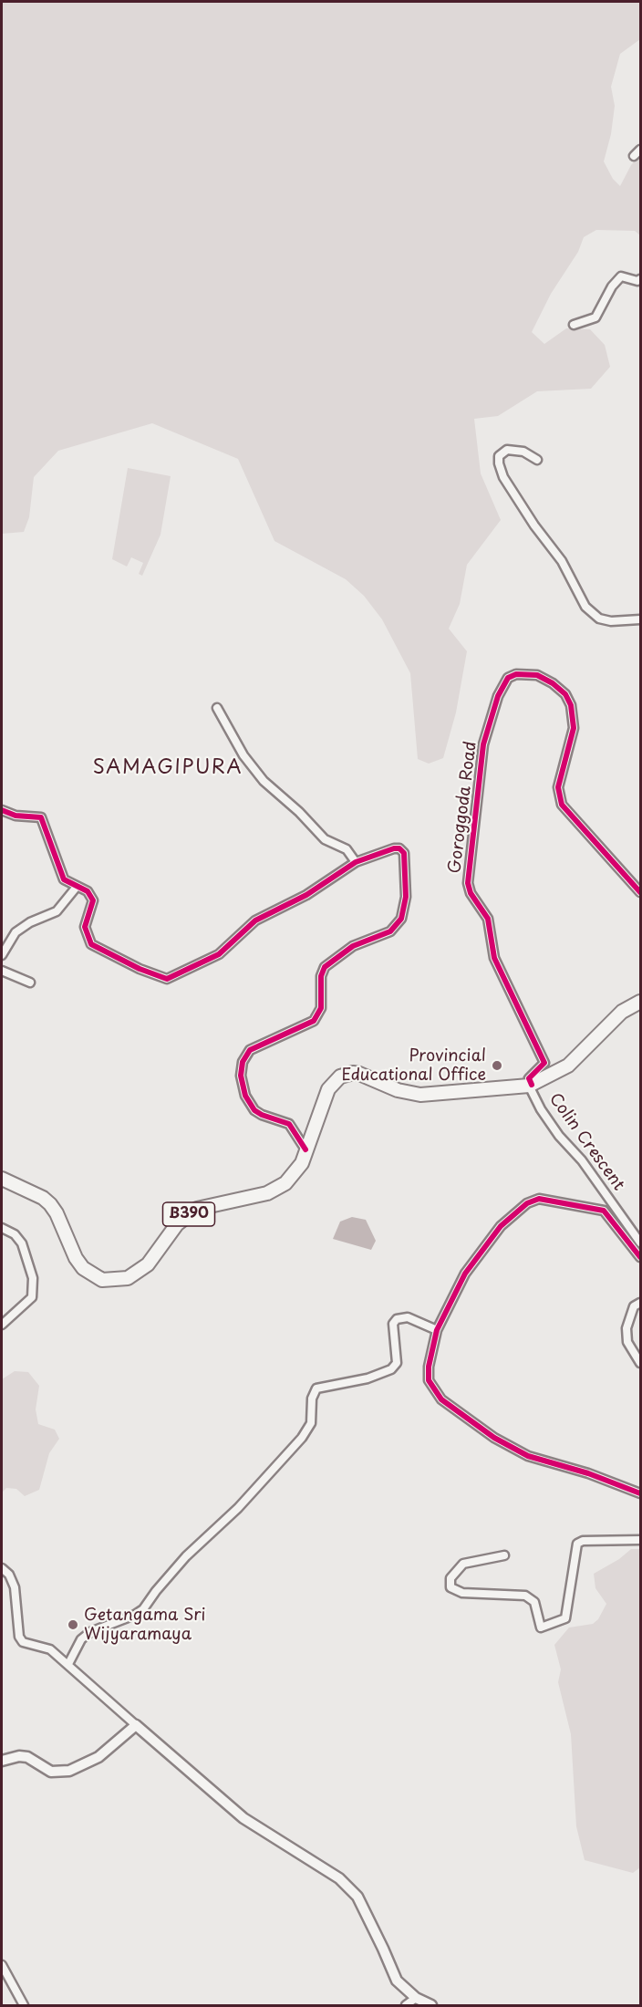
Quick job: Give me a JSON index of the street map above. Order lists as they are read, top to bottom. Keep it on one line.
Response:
{"streets":{"main road":["B390"],"street":["Goroggoda Road","Colin Crescent"]},"crossings":[["Goroggoda Road","Colin Crescent"],["Goroggoda Road","B390"],["Colin Crescent","B390"]],"districts":["SAMAGIPURA"],"places":["Provincial Educational Office","Getangama Sri Wijyaramaya"]}
